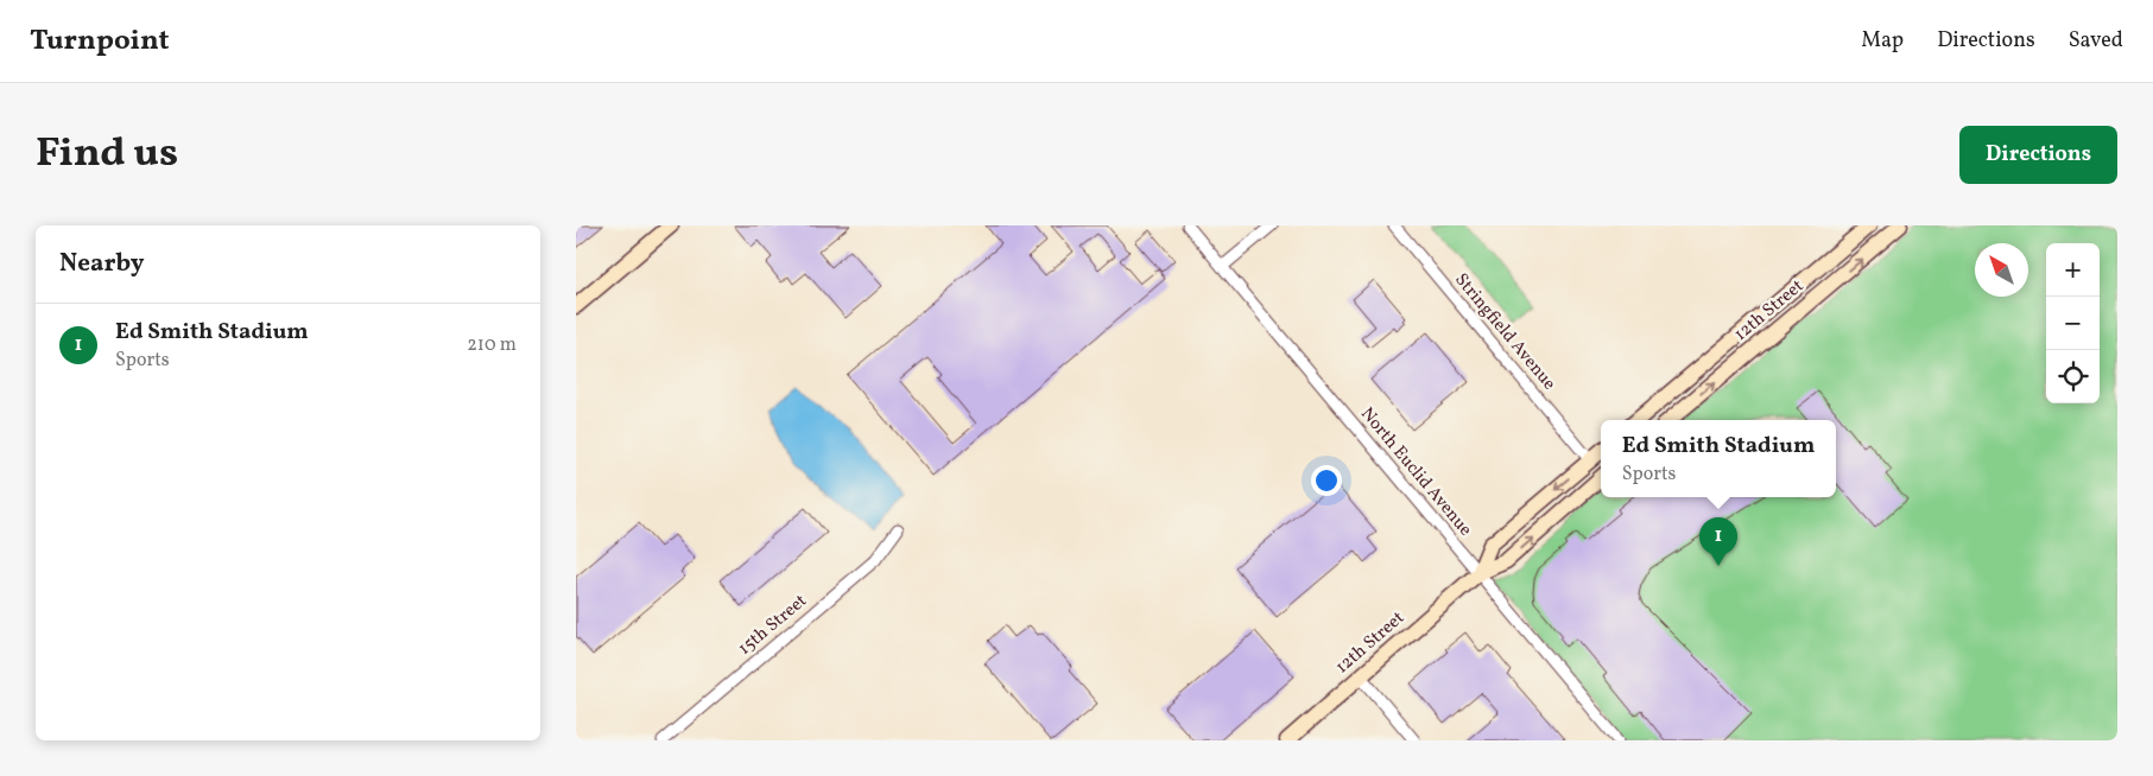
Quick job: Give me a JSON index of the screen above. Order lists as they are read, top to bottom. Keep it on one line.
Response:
{"streets":{"street":["12th Street","Stringfield Avenue","North Euclid Avenue","15th Street"]},"crossings":[["12th Street","Stringfield Avenue"],["12th Street","North Euclid Avenue"]],"north":"top left","page":{"header":"Turnpoint","nav":["Map","Directions","Saved"],"title":"Find us","buttons":"Directions","heading":"Nearby","map_buttons":["+","−"],"list":[{"mark":"1","name":"Ed Smith Stadium","note":"Sports","value":"210 m"}],"popup":["Ed Smith Stadium","Sports"],"pins":"1"}}
